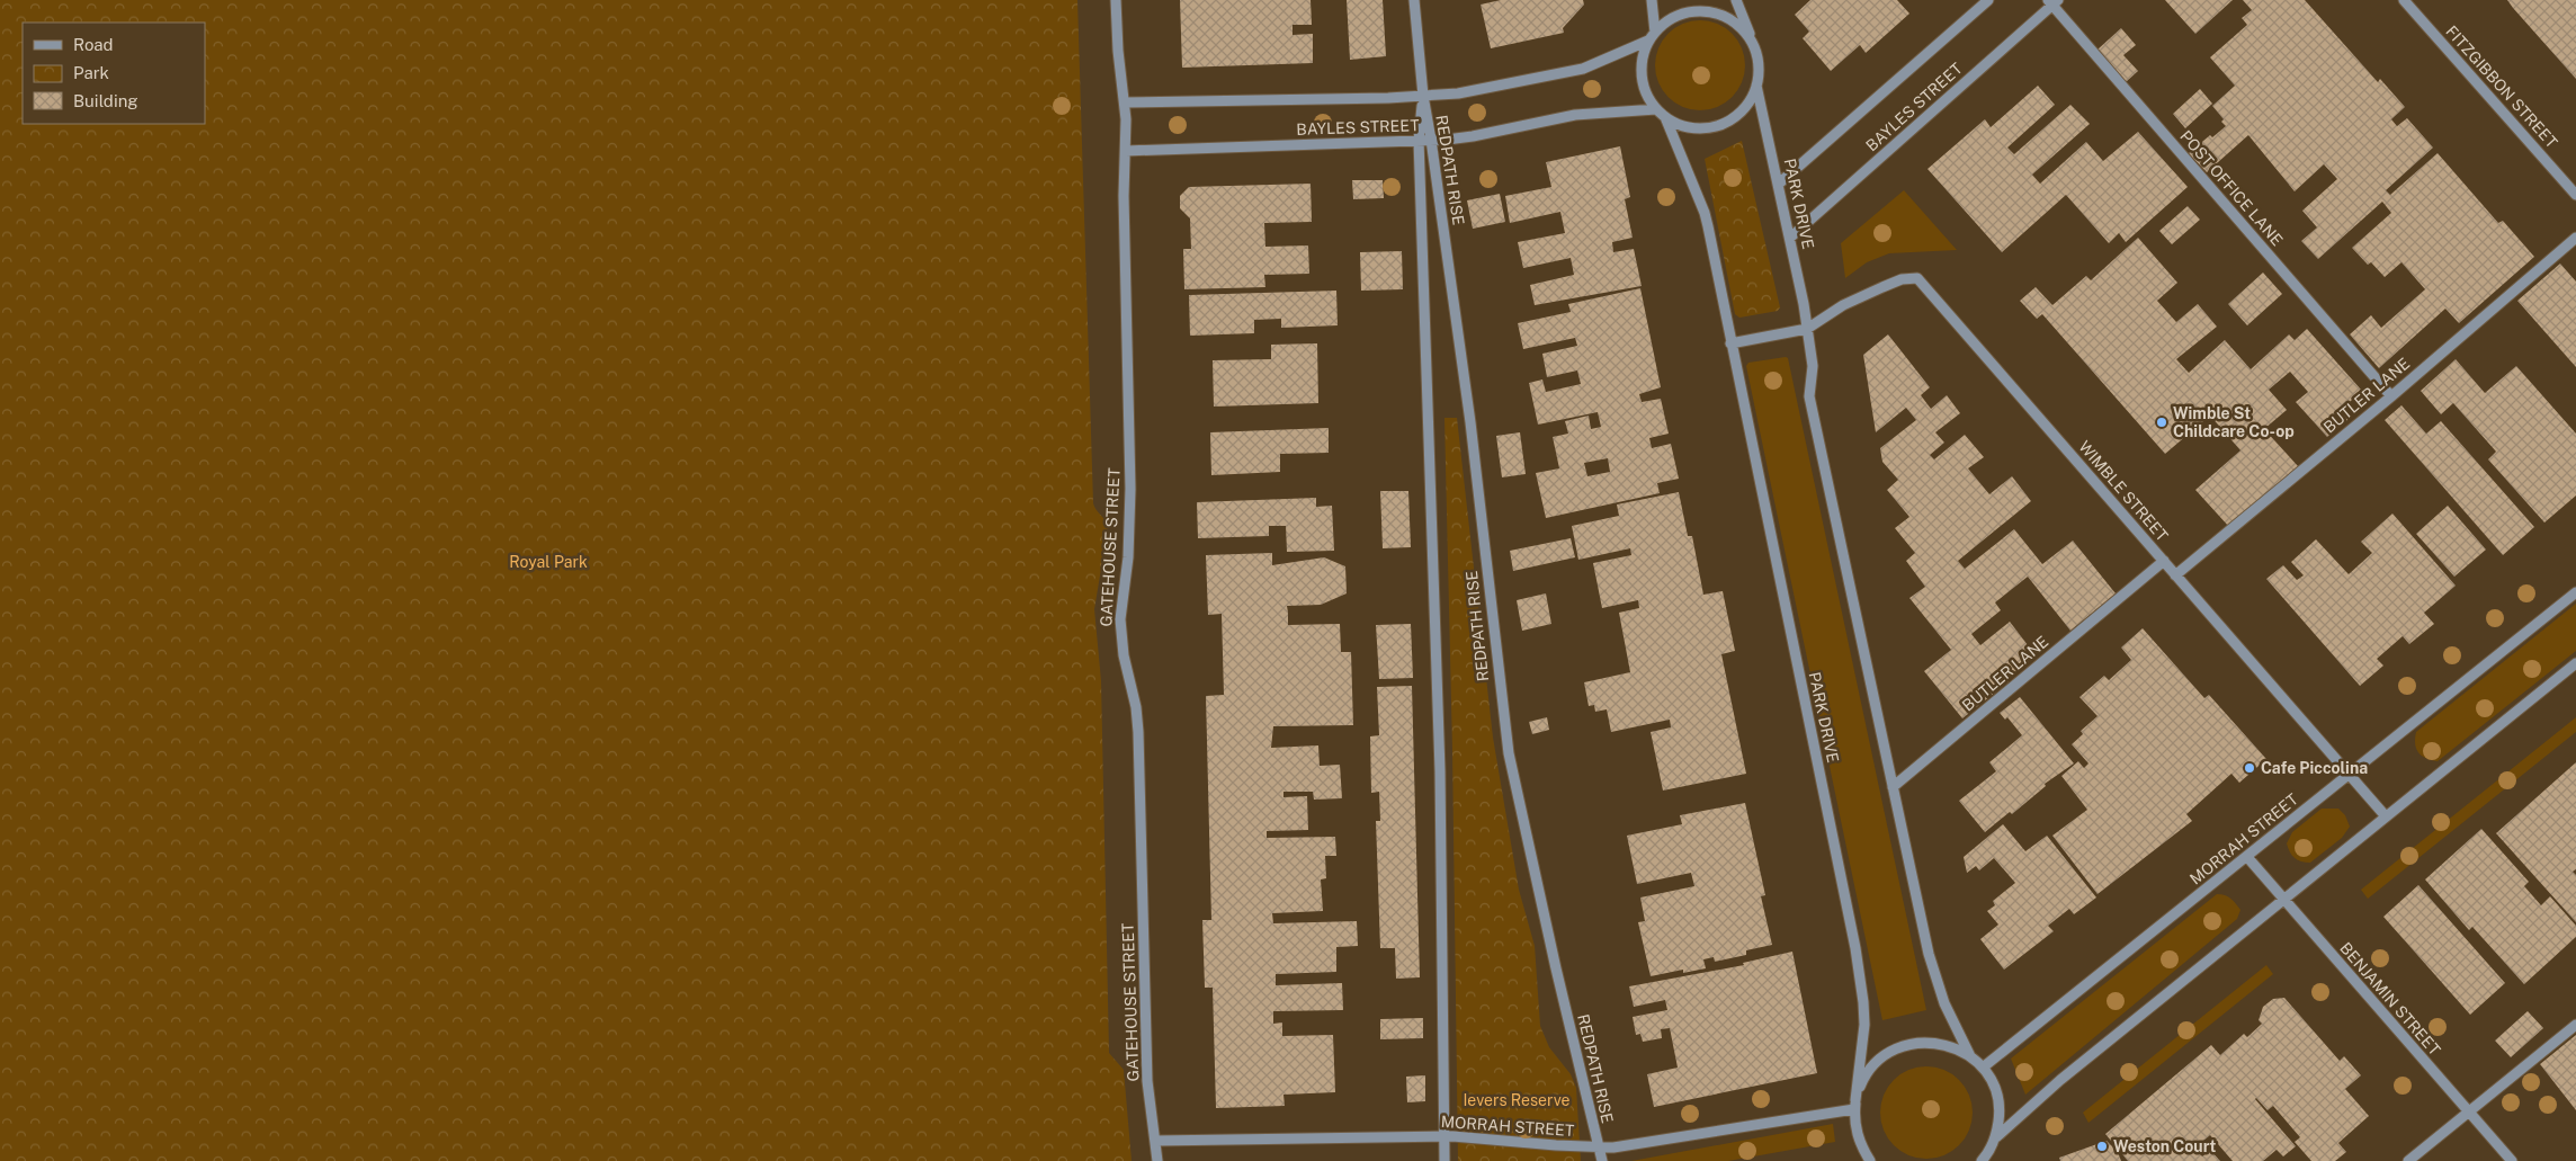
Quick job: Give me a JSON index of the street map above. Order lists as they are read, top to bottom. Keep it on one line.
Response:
{"streets":{"street":["FITZGIBBON STREET","BAYLES STREET","REDPATH RISE","POST OFFICE LANE","PARK DRIVE","BUTLER LANE","WIMBLE STREET","GATEHOUSE STREET","MORRAH STREET","BENJAMIN STREET"]},"crossings":[["BAYLES STREET","REDPATH RISE"],["BAYLES STREET","POST OFFICE LANE"],["BAYLES STREET","PARK DRIVE"],["BAYLES STREET","GATEHOUSE STREET"],["REDPATH RISE","MORRAH STREET"],["POST OFFICE LANE","BUTLER LANE"],["PARK DRIVE","BUTLER LANE"],["PARK DRIVE","WIMBLE STREET"],["PARK DRIVE","MORRAH STREET"],["BUTLER LANE","WIMBLE STREET"],["WIMBLE STREET","MORRAH STREET"],["GATEHOUSE STREET","MORRAH STREET"],["MORRAH STREET","BENJAMIN STREET"]],"parks":["Royal Park","Ievers Reserve"],"places":["Wimble St Childcare Co-op","Cafe Piccolina","Weston Court"],"legend":["Road","Park","Building"]}
